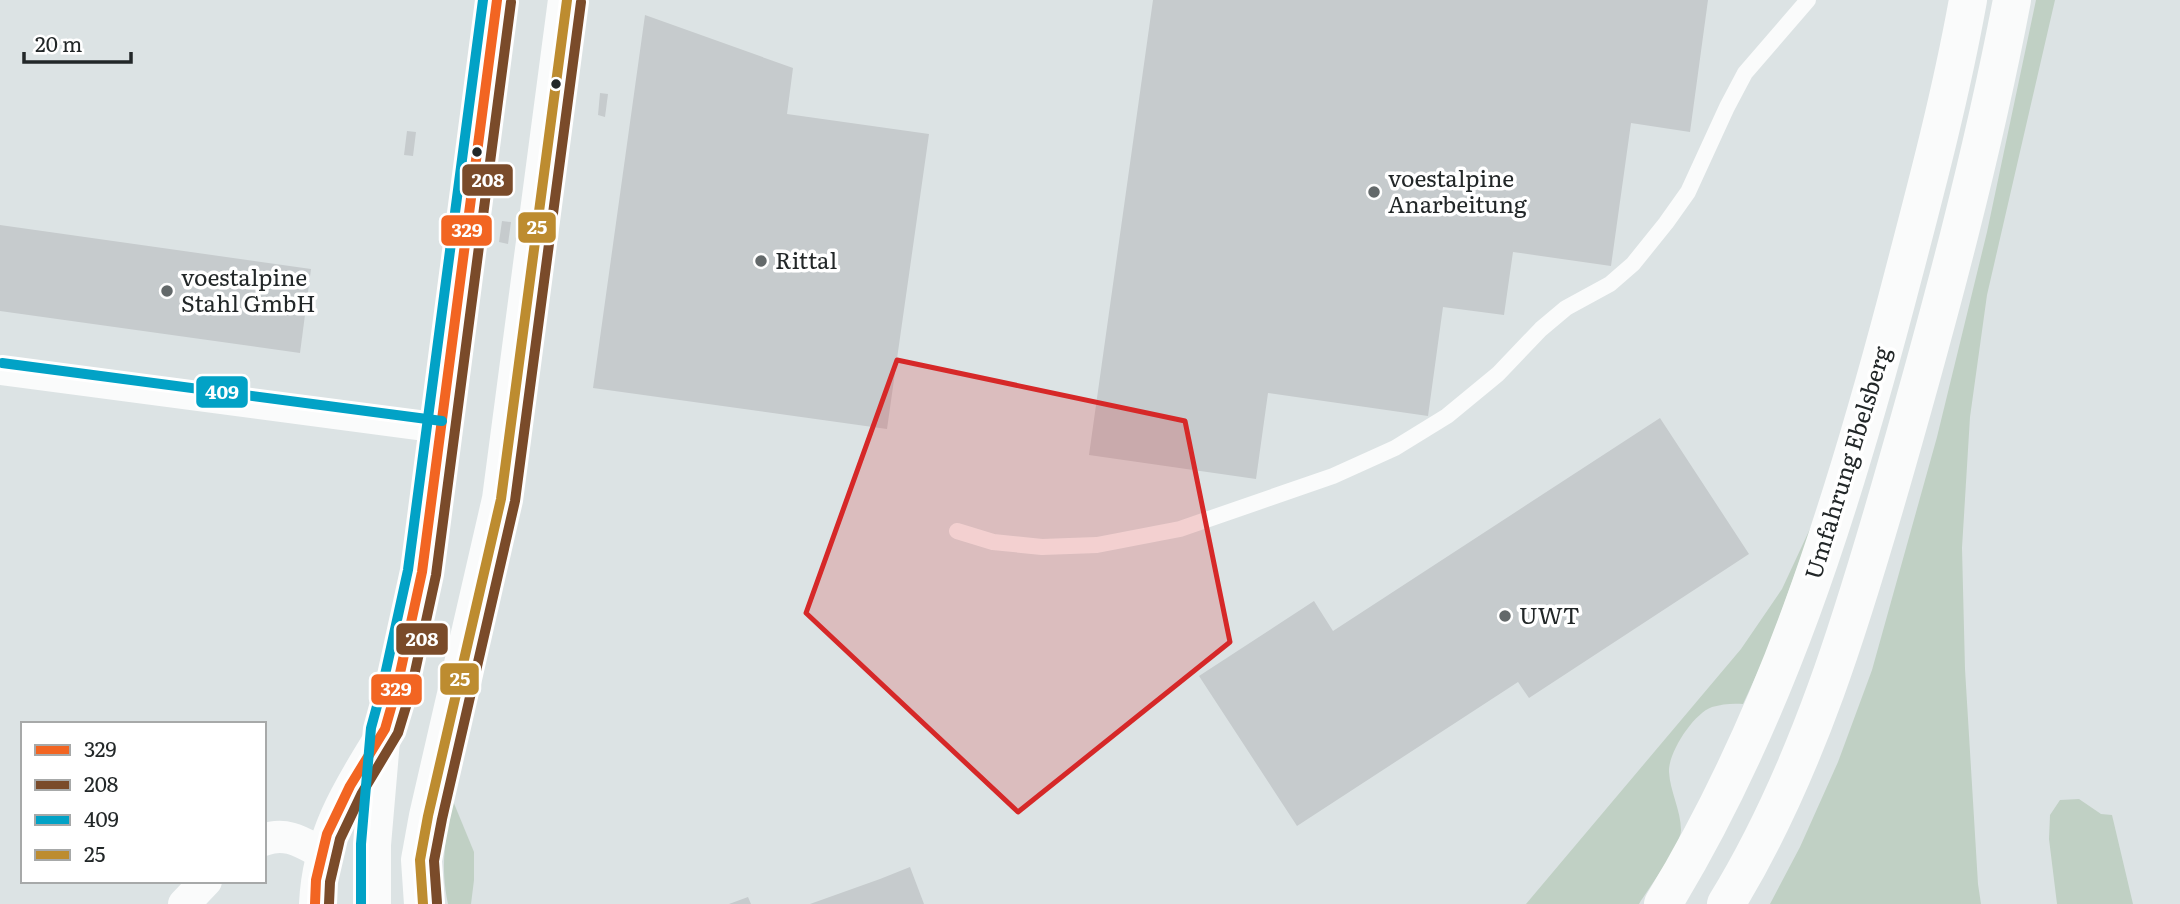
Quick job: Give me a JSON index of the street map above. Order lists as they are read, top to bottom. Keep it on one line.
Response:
{"streets":{"main road":["Umfahrung Ebelsberg"]},"places":["voestalpine Anarbeitung","Rittal","voestalpine Stahl GmbH","UWT"],"lines":["transit line 329","transit line 409","transit line 25","transit line 208"],"legend":["329","208","409","25"],"scale_bar":"20 m"}
